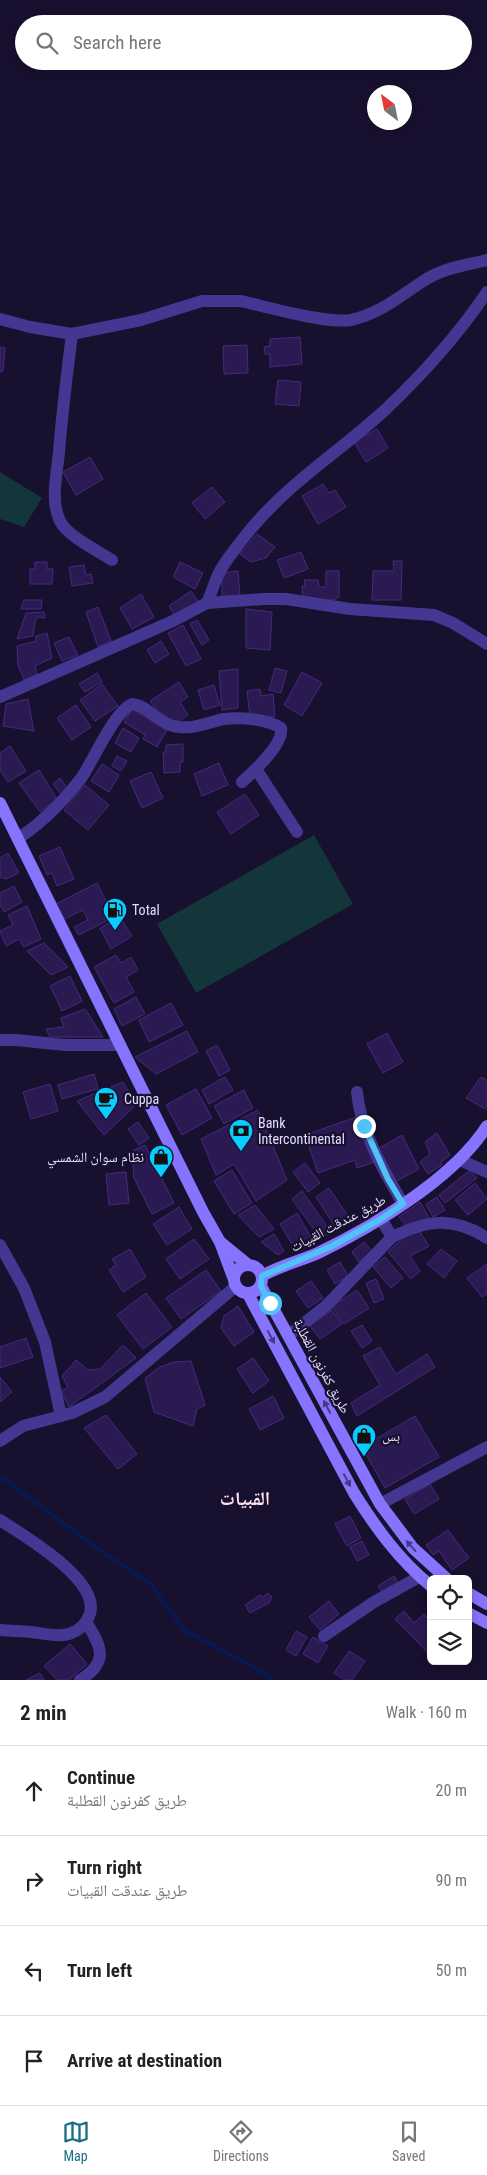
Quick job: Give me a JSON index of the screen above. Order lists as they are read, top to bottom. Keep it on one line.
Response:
{"streets":{"main road":["طريق عندقت القبيات","طريق كفرنون القطلبة"]},"crossings":[["طريق عندقت القبيات","طريق كفرنون القطلبة"]],"districts":["القبيات"],"places":{"fuel station":["Total"],"cafe":["Cuppa"],"bank":["Bank Intercontinental"],"shop":["نظام سوان الشمسي","بس"]},"north":"top left","page":{"search":"Search here","heading":["2 min","Walk · 160 m"],"list":[["Continue","طريق كفرنون القطلبة","20 m"],["Turn right","طريق عندقت القبيات","90 m"],["Turn left","50 m"],"Arrive at destination"],"nav":["Map","Directions","Saved"]}}
